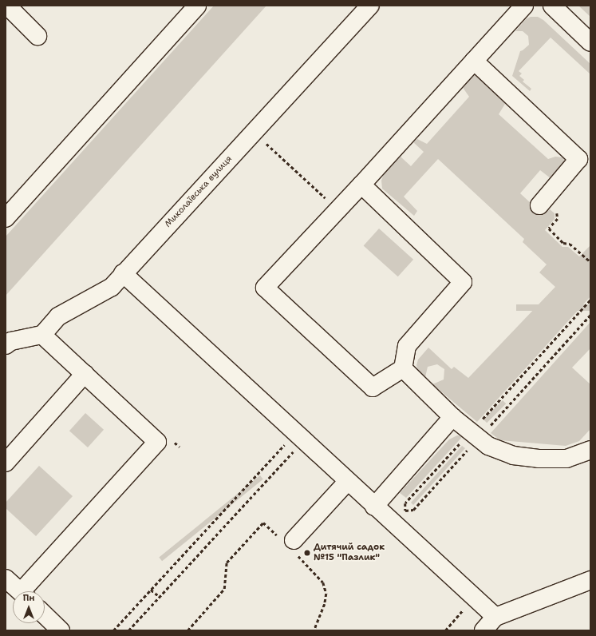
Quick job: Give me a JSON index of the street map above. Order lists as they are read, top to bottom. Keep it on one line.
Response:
{"streets":{"street":["Миколаївська вулиця"]},"places":["Дитячий садок №15 \"Пазлик\""],"north":"top"}
